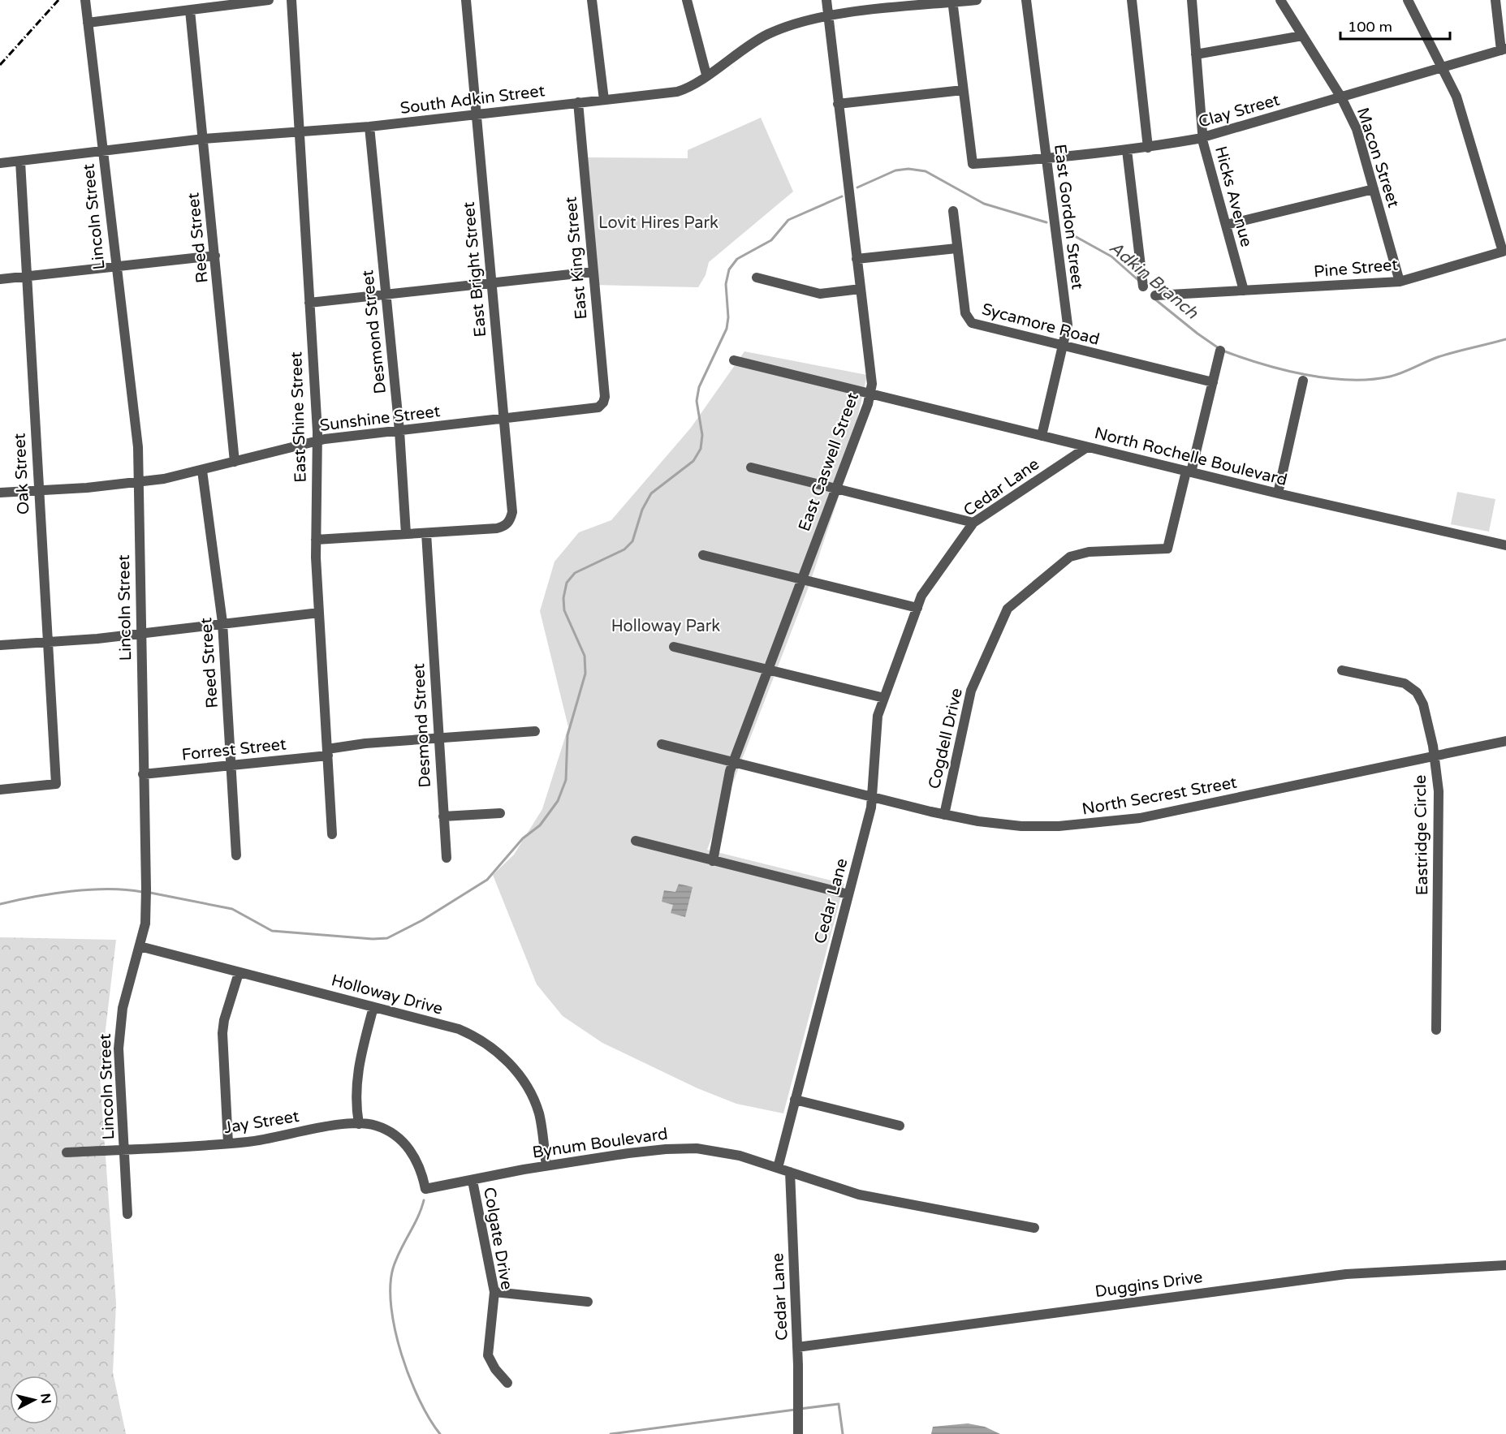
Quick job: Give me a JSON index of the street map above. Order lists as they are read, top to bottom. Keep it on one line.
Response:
{"streets":{"street":["South Adkin Street","Clay Street","Macon Street","Hicks Avenue","Lincoln Street","East Gordon Street","Reed Street","East King Street","Pine Street","East Bright Street","Sycamore Road","Desmond Street","East Shine Street","Sunshine Street","North Rochelle Boulevard","East Caswell Street","Oak Street","Cedar Lane","Cogdell Drive","Forrest Street","North Secrest Street","Eastridge Circle","Holloway Drive","Jay Street","Bynum Boulevard","Colgate Drive","Duggins Drive"]},"crossings":[["South Adkin Street","Lincoln Street"],["South Adkin Street","Reed Street"],["South Adkin Street","East King Street"],["South Adkin Street","East Bright Street"],["South Adkin Street","Desmond Street"],["South Adkin Street","East Shine Street"],["South Adkin Street","East Caswell Street"],["South Adkin Street","Oak Street"],["Clay Street","Macon Street"],["Clay Street","Hicks Avenue"],["Clay Street","East Gordon Street"],["Clay Street","Pine Street"],["Macon Street","Pine Street"],["Hicks Avenue","Pine Street"],["Lincoln Street","Sunshine Street"],["Lincoln Street","Forrest Street"],["Lincoln Street","Holloway Drive"],["Lincoln Street","Jay Street"],["East Gordon Street","Sycamore Road"],["East Gordon Street","North Rochelle Boulevard"],["Reed Street","Sunshine Street"],["Reed Street","Forrest Street"],["East King Street","Sunshine Street"],["East Bright Street","Desmond Street"],["East Bright Street","Sunshine Street"],["Desmond Street","Sunshine Street"],["Desmond Street","Forrest Street"],["East Shine Street","Sunshine Street"],["East Shine Street","Forrest Street"],["Sunshine Street","Oak Street"],["North Rochelle Boulevard","East Caswell Street"],["North Rochelle Boulevard","Cedar Lane"],["North Rochelle Boulevard","Cogdell Drive"],["East Caswell Street","North Secrest Street"],["Cedar Lane","North Secrest Street"],["Cedar Lane","Bynum Boulevard"],["Cedar Lane","Duggins Drive"],["Cogdell Drive","North Secrest Street"],["North Secrest Street","Eastridge Circle"],["Holloway Drive","Bynum Boulevard"],["Jay Street","Bynum Boulevard"],["Bynum Boulevard","Colgate Drive"]],"water":["Adkin Branch"],"parks":["Lovit Hires Park","Holloway Park"],"scale_bar":"100 m","north":"right"}
